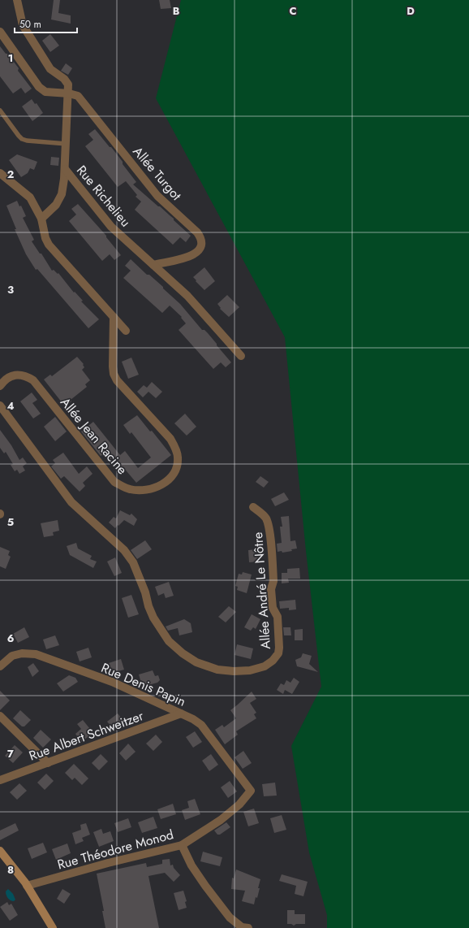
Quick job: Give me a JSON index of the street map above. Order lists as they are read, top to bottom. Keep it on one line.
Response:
{"streets":{"street":["Allée Turgot","Rue Richelieu","Allée Jean Racine","Allée André Le Nôtre","Rue Denis Papin","Rue Albert Schweitzer","Rue Théodore Monod"]},"crossings":[["Allée Turgot","Rue Richelieu"],["Rue Denis Papin","Rue Albert Schweitzer"],["Rue Denis Papin","Rue Théodore Monod"]],"scale_bar":"50 m","grid":{"columns":["B","C","D"],"rows":["1","2","3","4","5","6","7","8"]}}
